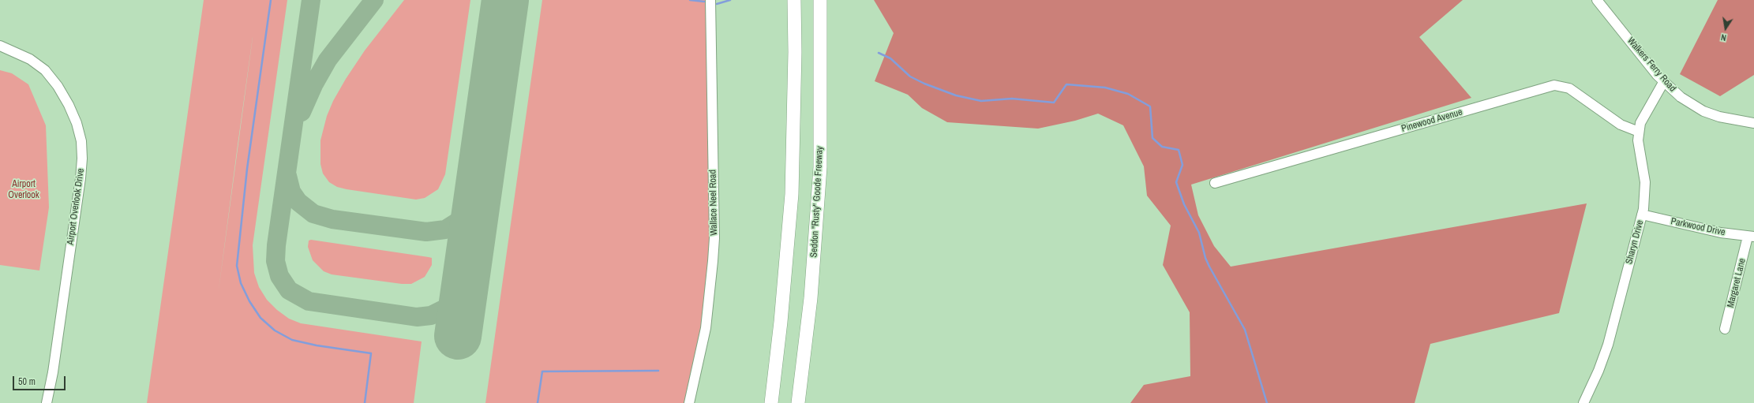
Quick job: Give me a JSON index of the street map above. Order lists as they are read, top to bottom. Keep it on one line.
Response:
{"streets":{"highway":["Seddon \"Rusty\" Goode Freeway"],"street":["Walkers Ferry Road","Pinewood Avenue","Wallace Neel Road","Airport Overlook Drive","Parkwood Drive","Sharyn Drive","Margaret Lane"]},"crossings":[["Walkers Ferry Road","Sharyn Drive"],["Pinewood Avenue","Sharyn Drive"],["Parkwood Drive","Sharyn Drive"],["Parkwood Drive","Margaret Lane"]],"parks":["Airport Overlook"],"scale_bar":"50 m","north":"bottom"}
